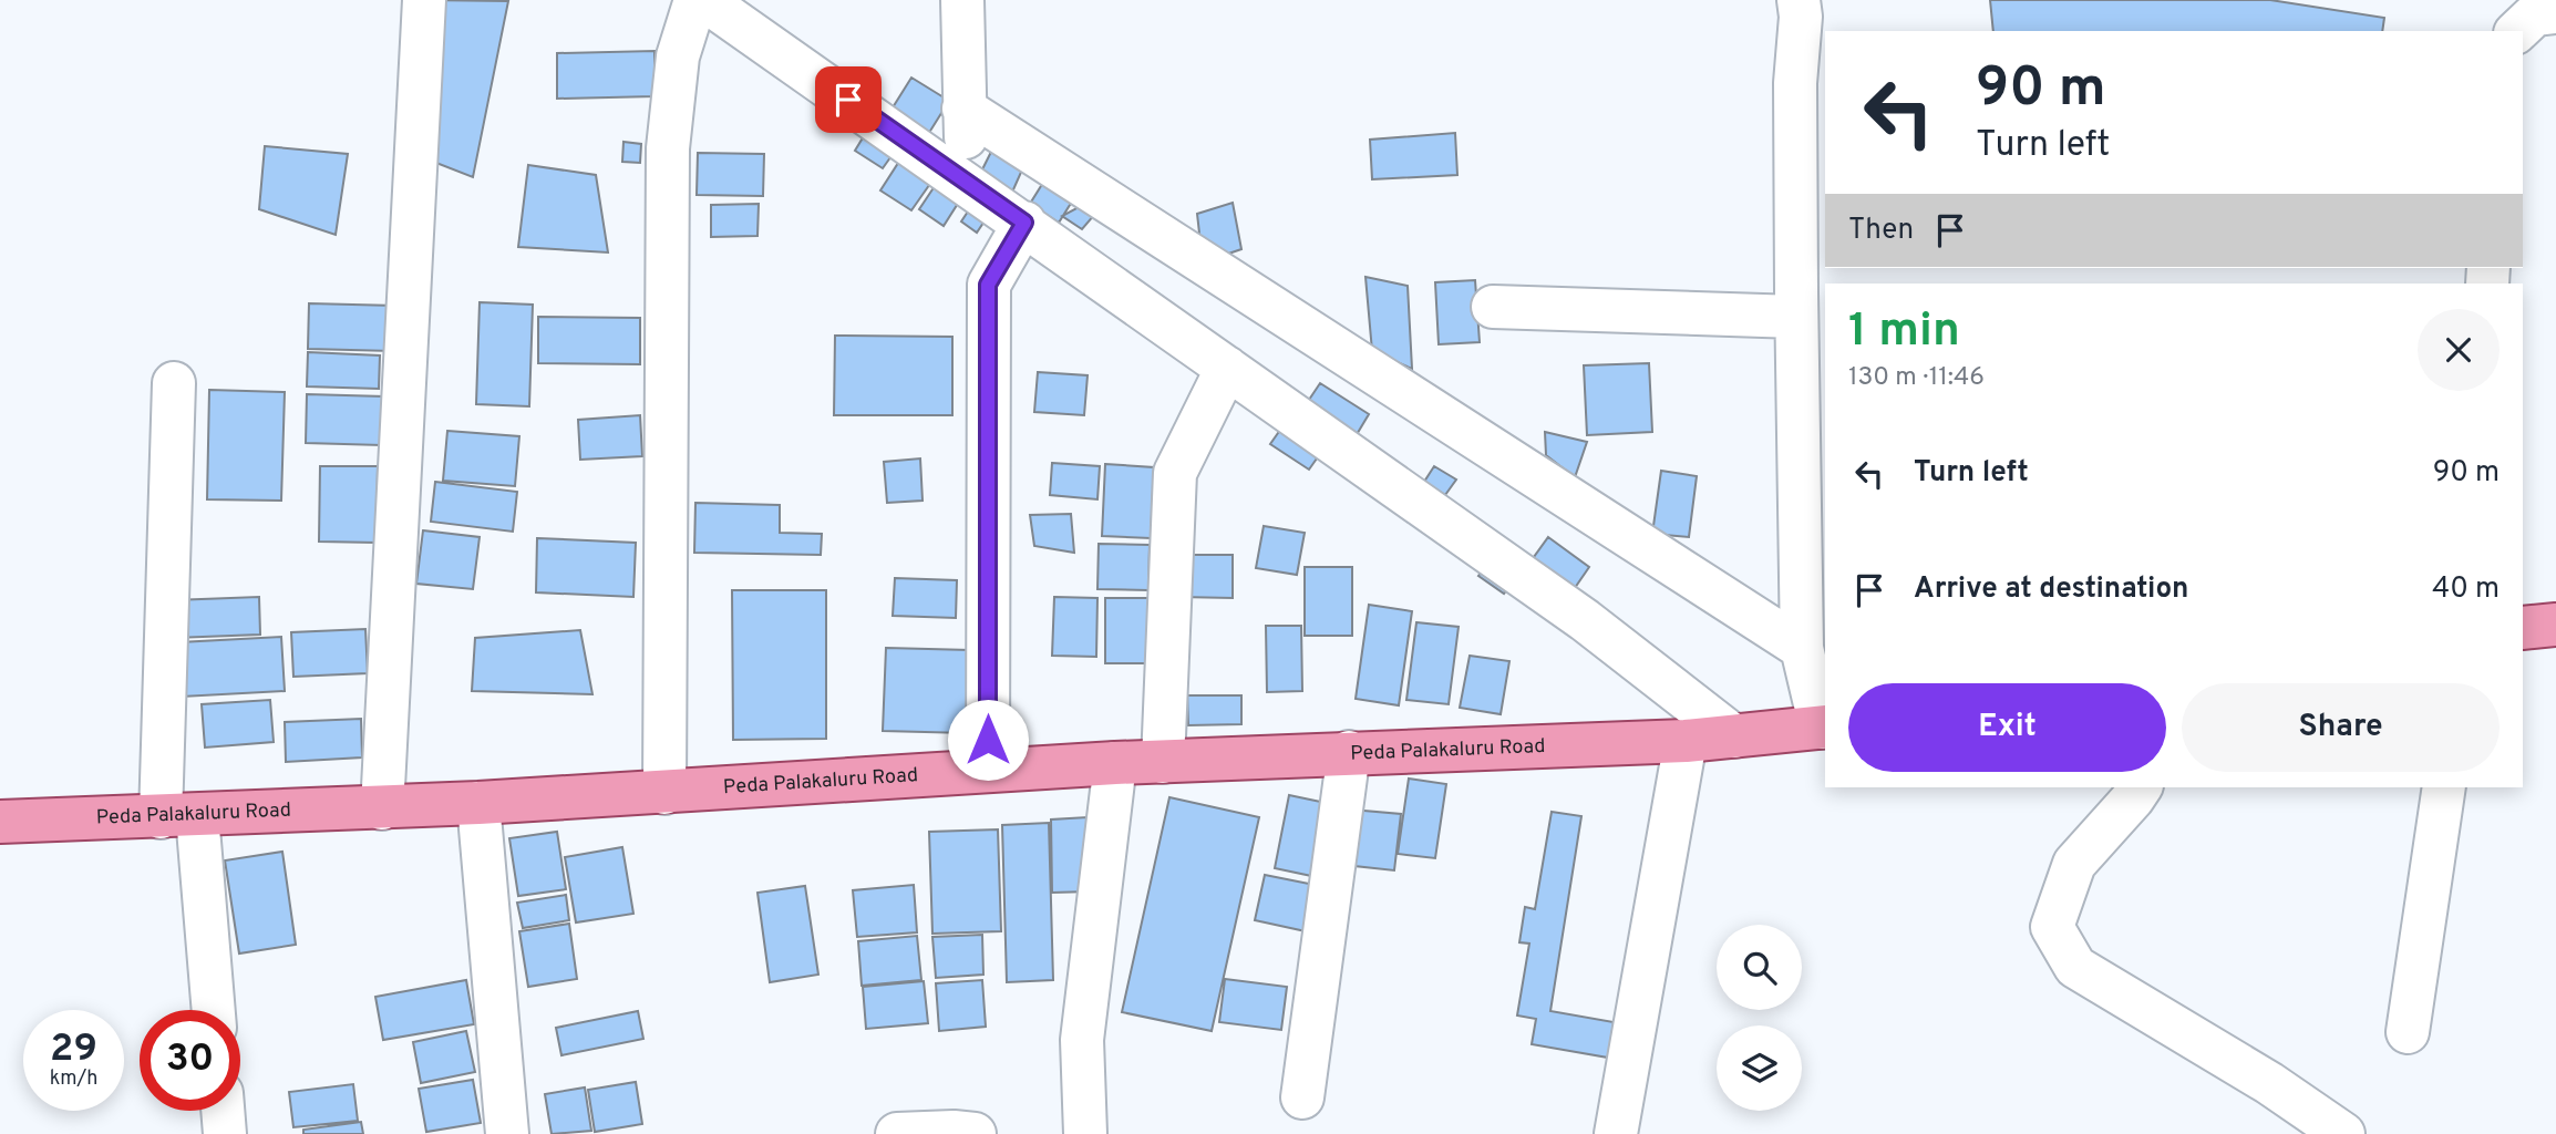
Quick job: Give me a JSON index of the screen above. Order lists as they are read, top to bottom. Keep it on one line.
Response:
{"streets":{"main road":["Peda Palakaluru Road"]},"page":{"turn":["90 m","Turn left"],"then":"Then","heading":["1 min","130 m · 11:46"],"list":[{"name":"Turn left","value":"90 m"},{"name":"Arrive at destination","value":"40 m"}],"buttons":["Exit","Share"],"speed":"29 km/h","limit":"30"}}
